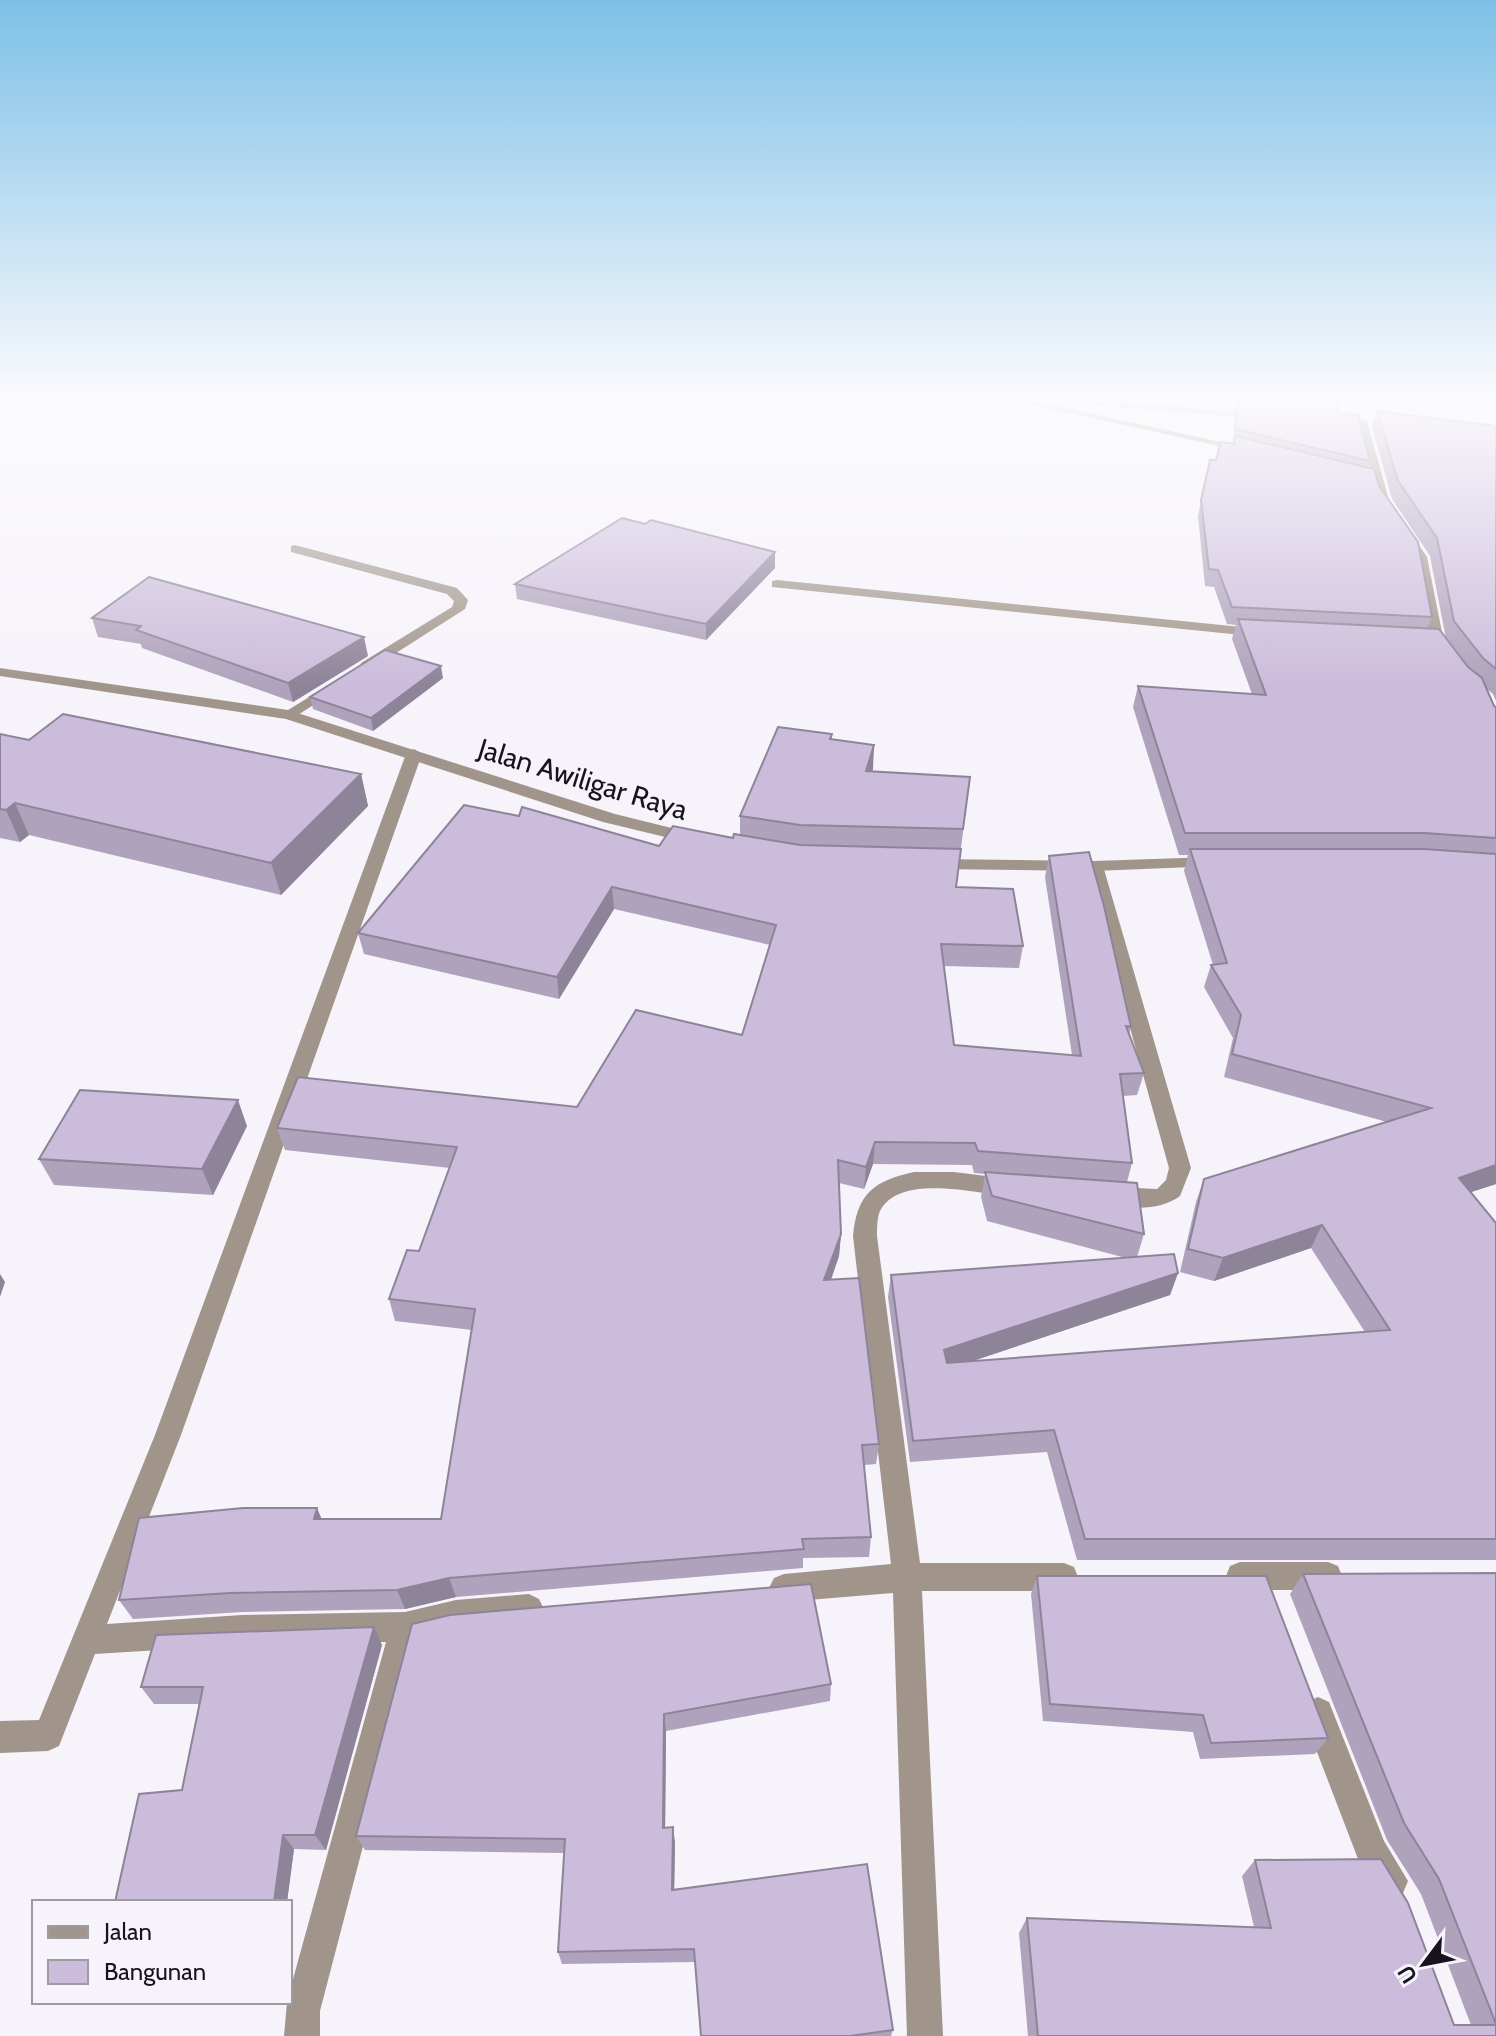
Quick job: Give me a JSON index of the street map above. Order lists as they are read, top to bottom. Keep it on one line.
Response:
{"streets":{"street":["Jalan Awiligar Raya"]},"legend":["Jalan","Bangunan"],"north":"bottom left"}
